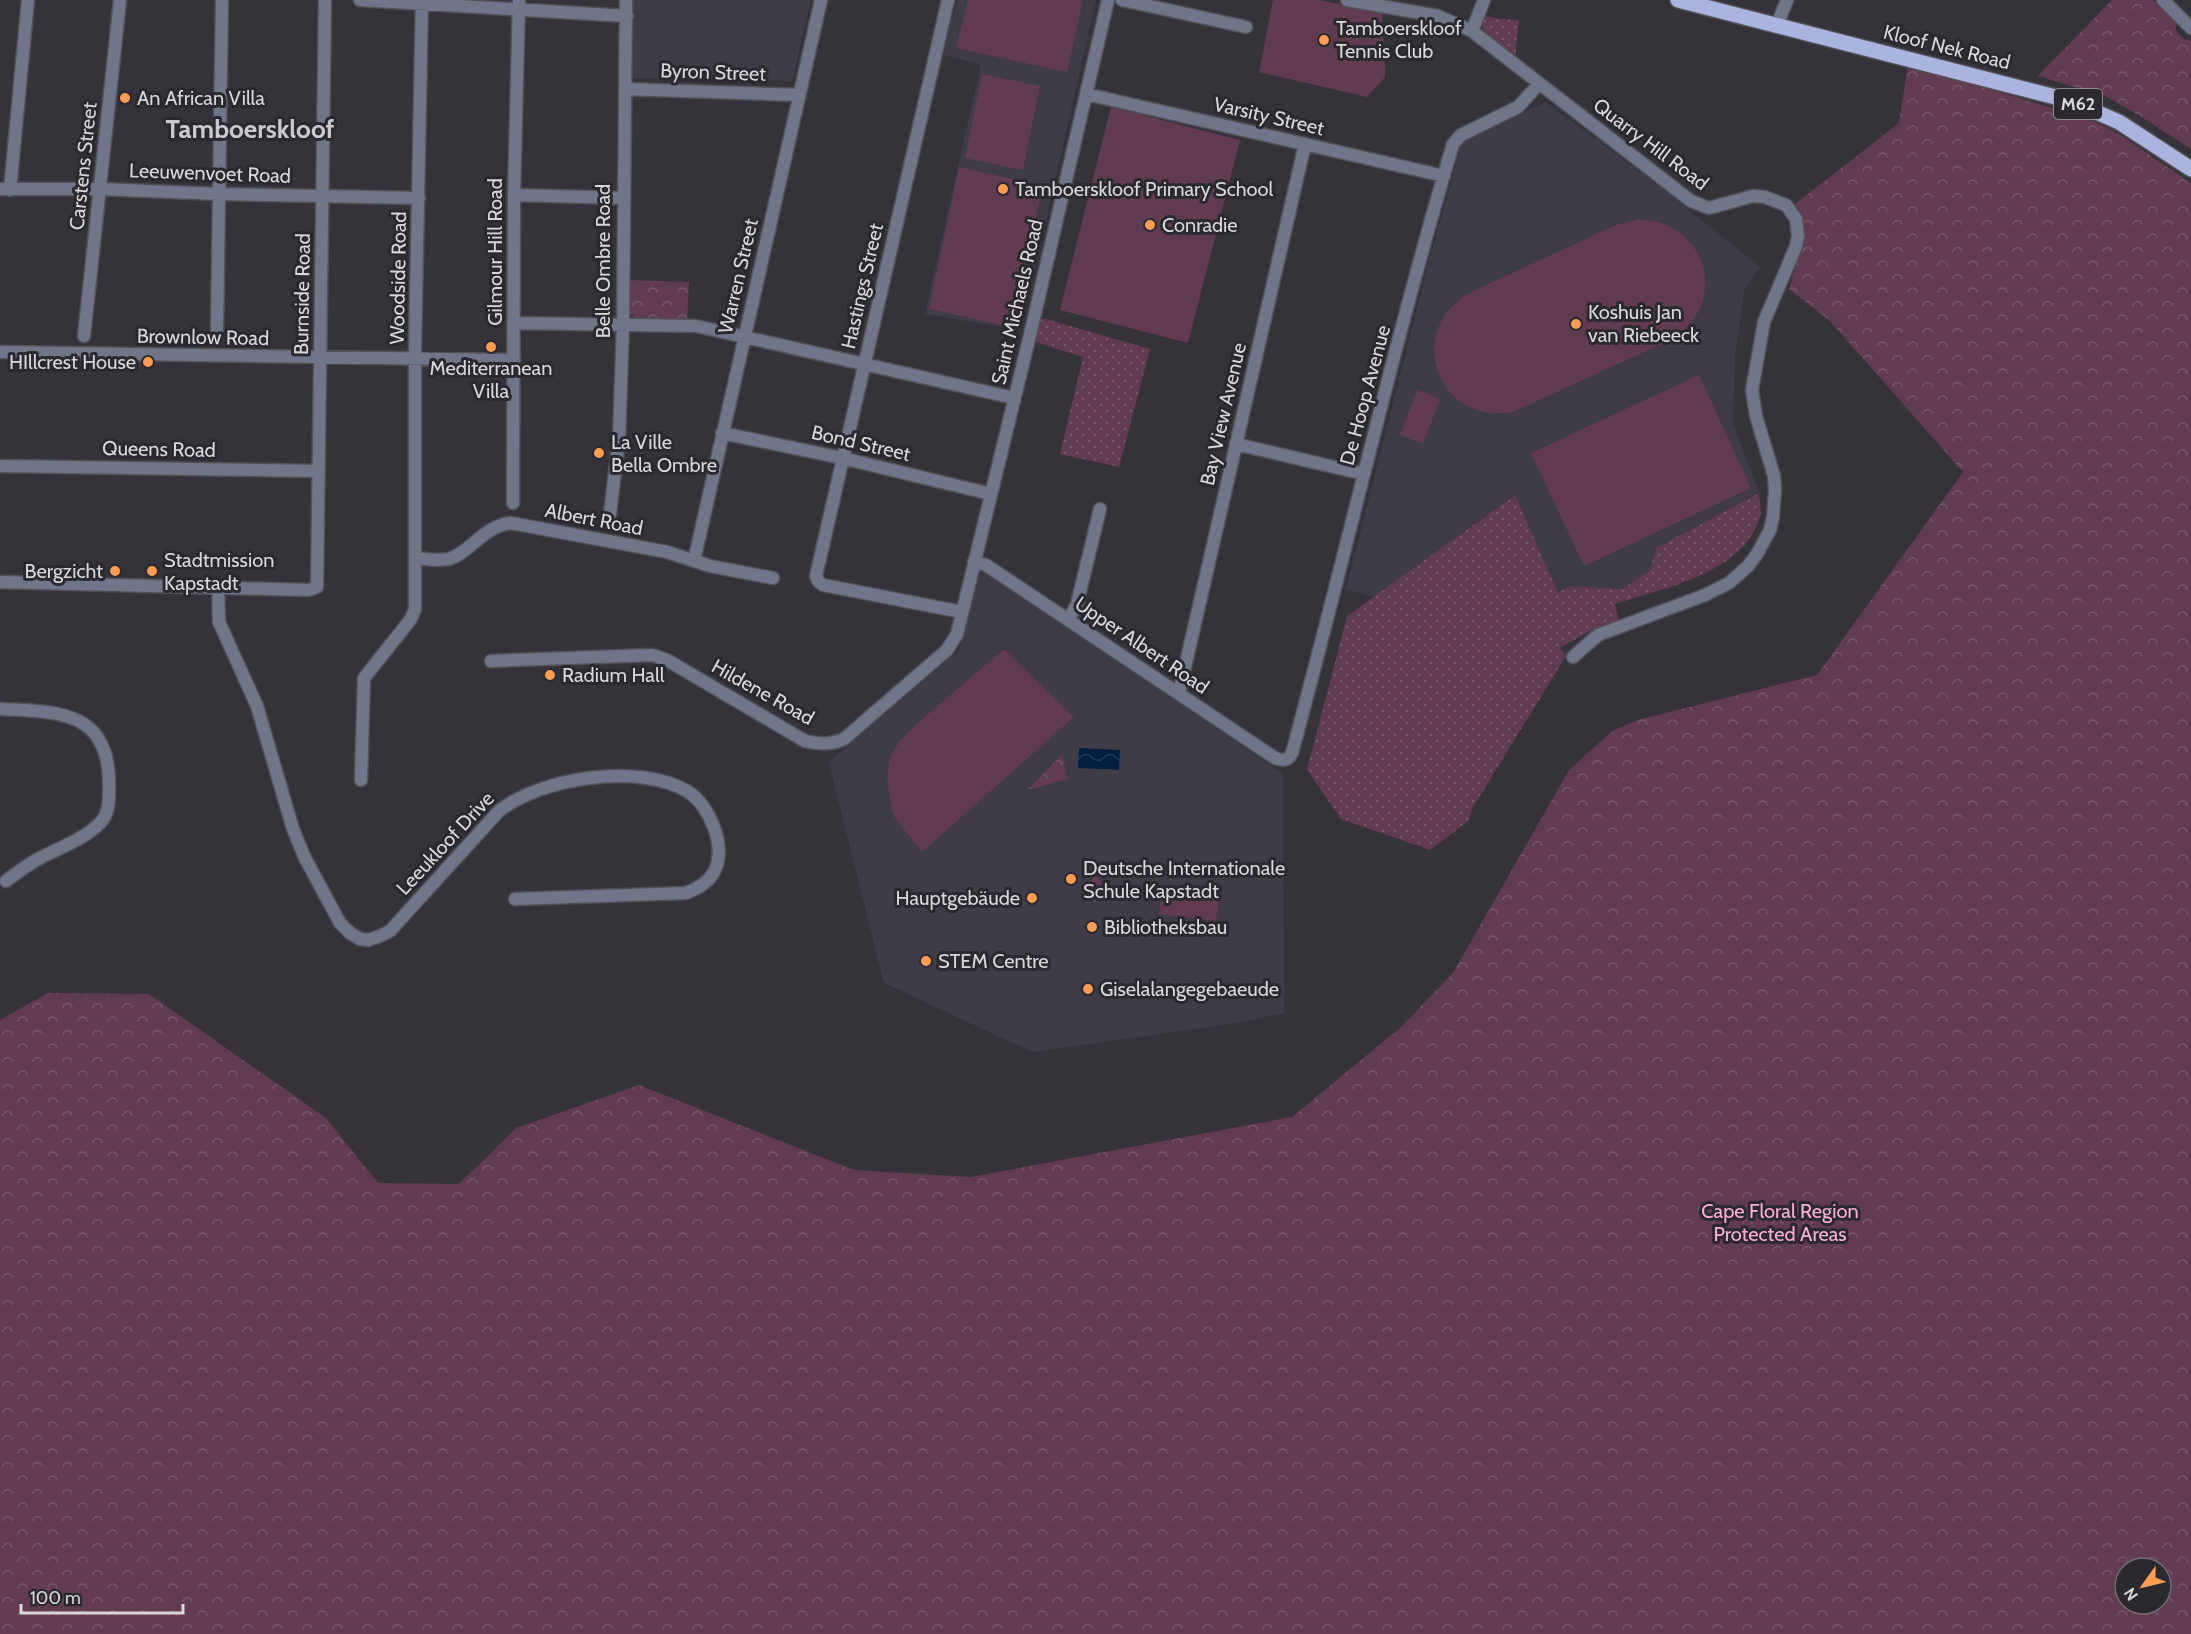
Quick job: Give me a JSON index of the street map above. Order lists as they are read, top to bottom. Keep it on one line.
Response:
{"streets":{"main road":["Kloof Nek Road","M62"],"street":["Byron Street","Varsity Street","Quarry Hill Road","Carstens Street","Leeuwenvoet Road","Gilmour Hill Road","Belle Ombre Road","Warren Street","Woodside Road","Hastings Street","Burnside Road","Saint Michaels Road","Brownlow Road","De Hoop Avenue","Bay View Avenue","Bond Street","Queens Road","Albert Road","Upper Albert Road","Hildene Road","Leeukloof Drive"]},"crossings":[["Byron Street","Belle Ombre Road"],["Byron Street","Warren Street"],["Varsity Street","Saint Michaels Road"],["Varsity Street","De Hoop Avenue"],["Varsity Street","Bay View Avenue"],["Quarry Hill Road","De Hoop Avenue"],["Carstens Street","Leeuwenvoet Road"],["Leeuwenvoet Road","Woodside Road"],["Leeuwenvoet Road","Burnside Road"],["Gilmour Hill Road","Brownlow Road"],["Warren Street","Bond Street"],["Warren Street","Albert Road"],["Woodside Road","Brownlow Road"],["Woodside Road","Albert Road"],["Hastings Street","Saint Michaels Road"],["Hastings Street","Bond Street"],["Hastings Street","Hildene Road"],["Burnside Road","Brownlow Road"],["Burnside Road","Queens Road"],["Burnside Road","Leeukloof Drive"],["Saint Michaels Road","Bond Street"],["Saint Michaels Road","Upper Albert Road"],["Saint Michaels Road","Hildene Road"],["De Hoop Avenue","Upper Albert Road"],["Bay View Avenue","Upper Albert Road"]],"districts":["Tamboerskloof"],"parks":["Cape Floral Region Protected Areas"],"places":["Tamboerskloof Tennis Club","An African Villa","Tamboerskloof Primary School","Conradie","Koshuis Jan van Riebeeck","Mediterranean Villa","HIllcrest House","La Ville Bella Ombre","Bergzicht","Stadtmission Kapstadt","Radium Hall","Deutsche Internationale Schule Kapstadt","Hauptgebäude","Bibliotheksbau","STEM Centre","Giselalangegebaeude"],"scale_bar":"100 m","north":"bottom left"}
